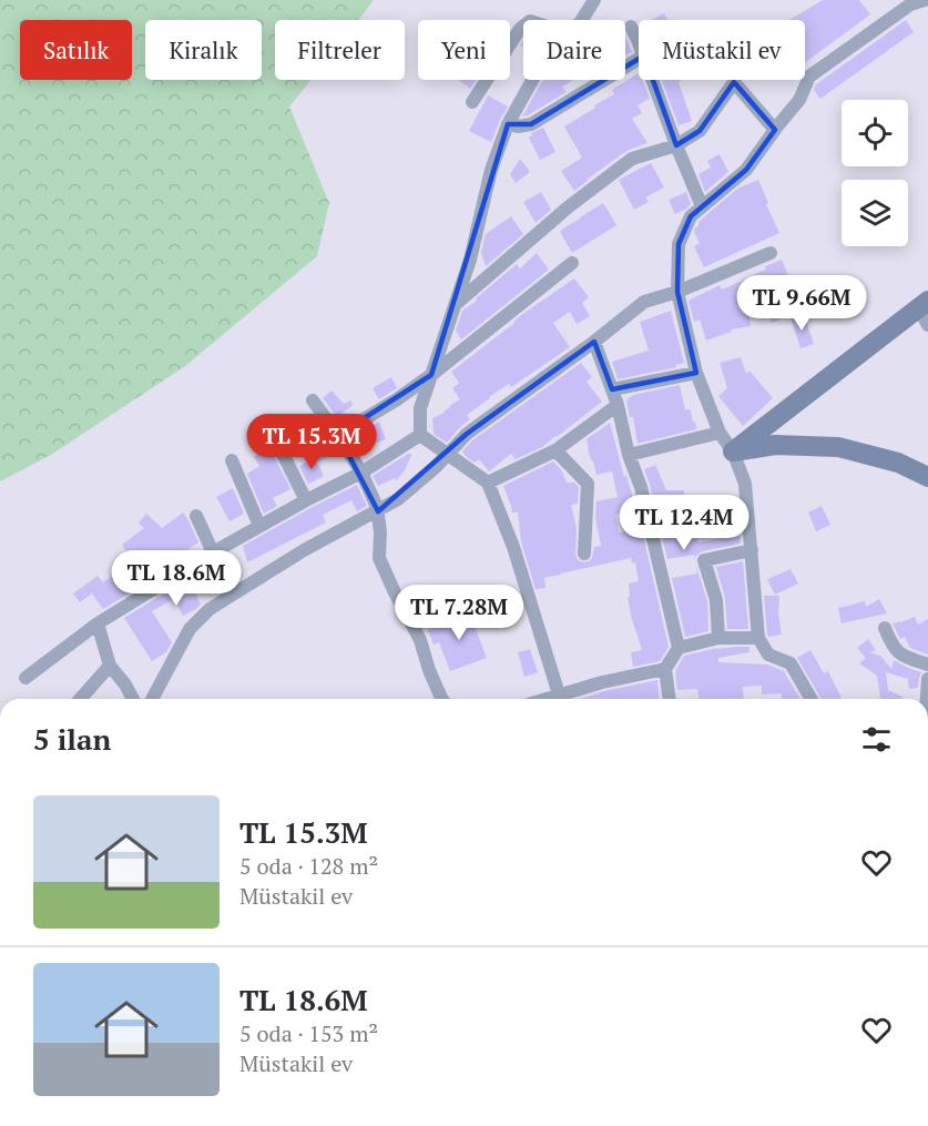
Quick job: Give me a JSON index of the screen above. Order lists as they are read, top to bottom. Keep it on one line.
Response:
{"page":{"chip":["Satılık","Kiralık","Filtreler","Yeni","Daire","Müstakil ev"],"price":["TL 9.66M","TL 15.3M","TL 12.4M","TL 18.6M","TL 7.28M"],"heading":"5 ilan","list":[{"name":"TL 15.3M","note":"5 oda · 128 m² · Müstakil ev"},{"name":"TL 18.6M","note":"5 oda · 153 m² · Müstakil ev"}]}}
